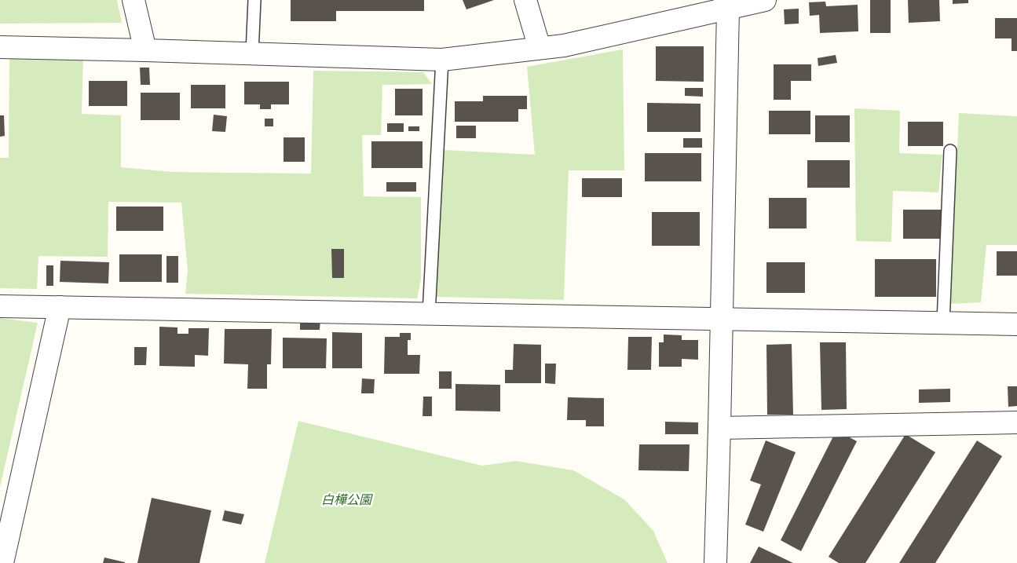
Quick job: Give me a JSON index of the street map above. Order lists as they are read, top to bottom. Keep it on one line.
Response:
{"parks":["白樺公園"]}
